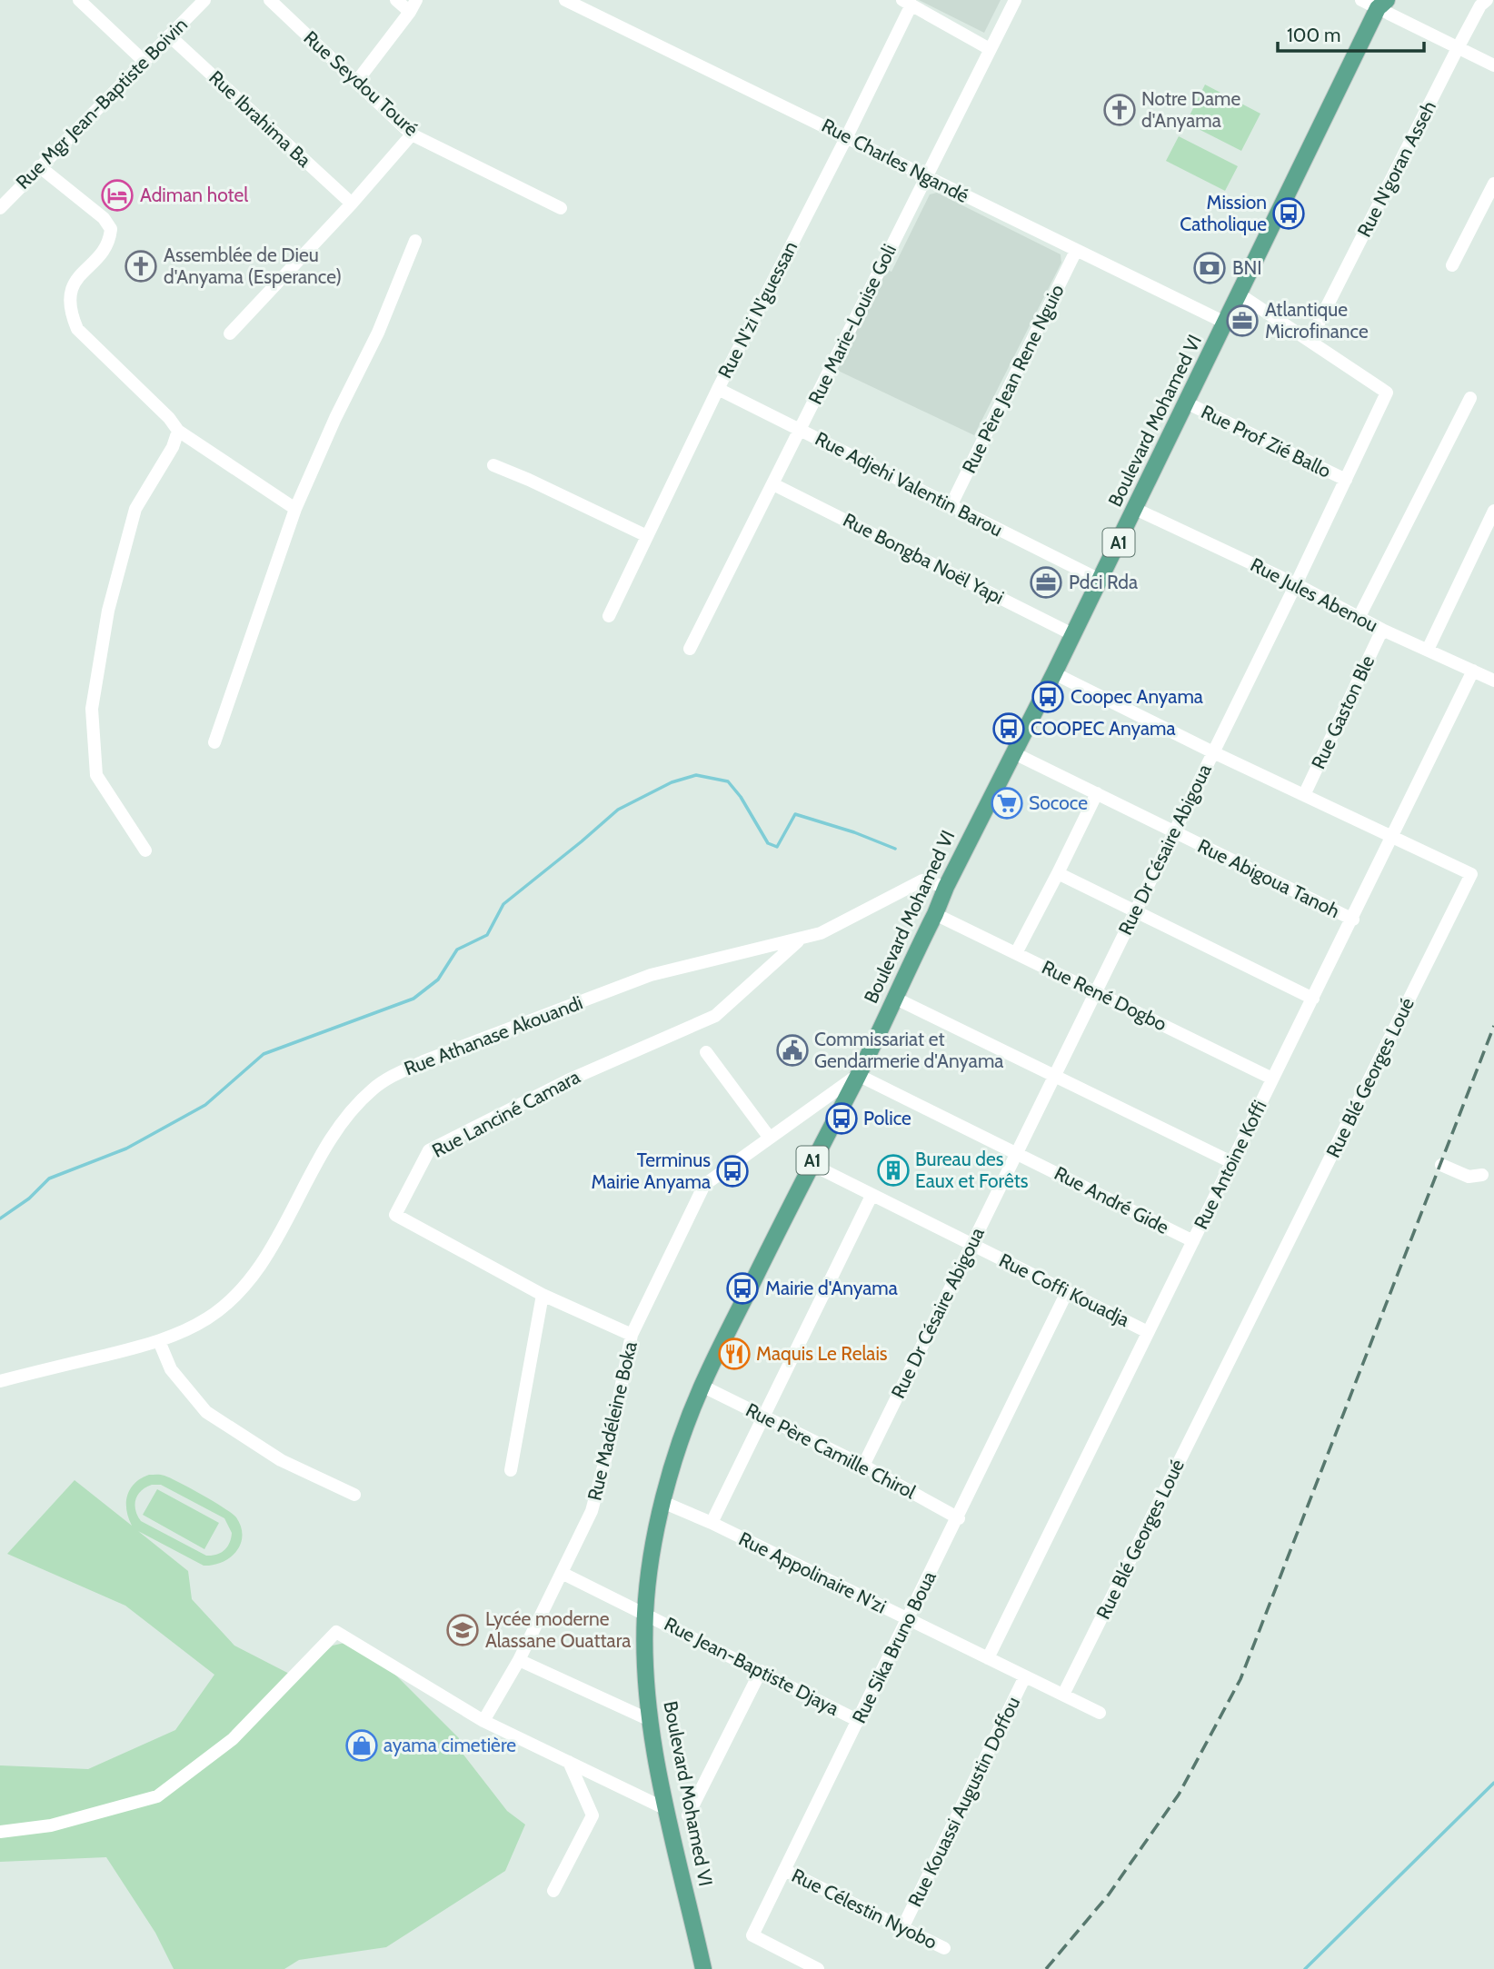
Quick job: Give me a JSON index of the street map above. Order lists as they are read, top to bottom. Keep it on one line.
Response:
{"streets":{"main road":["Boulevard Mohamed VI","A1"],"street":["Rue Seydou Touré","Rue Mgr Jean-Baptiste Boivin","Rue Ibrahima Ba","Rue Charles Ngandé","Rue N'goran Asseh","Rue N'zi N'guessan","Rue Marie-Louise Goli","Rue Père Jean Rene Nguio","Rue Prof Zié Ballo","Rue Adjehi Valentin Barou","Rue Bongba Noël Yapi","Rue Jules Abenou","Rue Gaston Ble","Rue Dr Césaire Abigoua","Rue Abigoua Tanoh","Rue René Dogbo","Rue Athanase Akouandi","Rue Blé Georges Loué","Rue Lanciné Camara","Rue Antoine Koffi","Rue André Gide","Rue Coffi Kouadja","Rue Madéleine Boka","Rue Père Camille Chirol","Rue Appolinaire N'zi","Rue Sika Bruno Boua","Rue Jean-Baptiste Djaya","Rue Kouassi Augustin Doffou","Rue Célestin Nyobo"]},"crossings":[["Rue Mgr Jean-Baptiste Boivin","Rue Ibrahima Ba"],["Rue Charles Ngandé","Rue N'zi N'guessan"],["Rue Charles Ngandé","Rue Marie-Louise Goli"],["Rue Charles Ngandé","Rue Père Jean Rene Nguio"],["Rue Charles Ngandé","Boulevard Mohamed VI"],["Rue N'goran Asseh","Rue Dr Césaire Abigoua"],["Rue N'zi N'guessan","Rue Adjehi Valentin Barou"],["Rue Marie-Louise Goli","Rue Adjehi Valentin Barou"],["Rue Marie-Louise Goli","Rue Bongba Noël Yapi"],["Rue Père Jean Rene Nguio","Rue Adjehi Valentin Barou"],["Boulevard Mohamed VI","Rue Prof Zié Ballo"],["Boulevard Mohamed VI","Rue Adjehi Valentin Barou"],["Boulevard Mohamed VI","Rue Bongba Noël Yapi"],["Boulevard Mohamed VI","Rue Jules Abenou"],["Boulevard Mohamed VI","Rue Dr Césaire Abigoua"],["Boulevard Mohamed VI","Rue Abigoua Tanoh"],["Boulevard Mohamed VI","Rue René Dogbo"],["Boulevard Mohamed VI","Rue Athanase Akouandi"],["Boulevard Mohamed VI","Rue Blé Georges Loué"],["Boulevard Mohamed VI","Rue André Gide"],["Boulevard Mohamed VI","Rue Coffi Kouadja"],["Boulevard Mohamed VI","Rue Madéleine Boka"],["Boulevard Mohamed VI","Rue Père Camille Chirol"],["Boulevard Mohamed VI","Rue Appolinaire N'zi"],["Boulevard Mohamed VI","Rue Jean-Baptiste Djaya"],["Rue Prof Zié Ballo","Rue Dr Césaire Abigoua"],["Rue Jules Abenou","Rue Gaston Ble"],["Rue Jules Abenou","Rue Dr Césaire Abigoua"],["Rue Jules Abenou","Rue Antoine Koffi"],["Rue Gaston Ble","Rue Blé Georges Loué"],["Rue Dr Césaire Abigoua","Rue Abigoua Tanoh"],["Rue Dr Césaire Abigoua","Rue René Dogbo"],["Rue Dr Césaire Abigoua","Rue Blé Georges Loué"],["Rue Dr Césaire Abigoua","Rue André Gide"],["Rue Dr Césaire Abigoua","Rue Coffi Kouadja"],["Rue Dr Césaire Abigoua","Rue Père Camille Chirol"],["Rue Abigoua Tanoh","Rue Antoine Koffi"],["Rue René Dogbo","Rue Antoine Koffi"],["Rue Athanase Akouandi","Rue Lanciné Camara"],["Rue Blé Georges Loué","Rue Antoine Koffi"],["Rue Blé Georges Loué","Rue Appolinaire N'zi"],["Rue Lanciné Camara","Rue Madéleine Boka"],["Rue Antoine Koffi","Rue André Gide"],["Rue Antoine Koffi","Rue Coffi Kouadja"],["Rue Antoine Koffi","Rue Appolinaire N'zi"],["Rue André Gide","Rue Madéleine Boka"],["Rue Coffi Kouadja","Rue Sika Bruno Boua"],["Rue Madéleine Boka","Rue Jean-Baptiste Djaya"],["Rue Père Camille Chirol","Rue Sika Bruno Boua"],["Rue Appolinaire N'zi","Rue Sika Bruno Boua"],["Rue Appolinaire N'zi","Rue Kouassi Augustin Doffou"],["Rue Sika Bruno Boua","Rue Jean-Baptiste Djaya"],["Rue Sika Bruno Boua","Rue Célestin Nyobo"],["Rue Kouassi Augustin Doffou","Rue Célestin Nyobo"]],"places":{"church":["Notre Dame d'Anyama","Assemblée de Dieu d'Anyama (Esperance)"],"hotel":["Adiman hotel"],"bus stop":["Mission Catholique","Coopec Anyama","COOPEC Anyama","Police","Terminus Mairie Anyama","Mairie d'Anyama"],"bank":["BNI"],"office":["Atlantique Microfinance","Pdci Rda"],"supermarket":["Sococe"],"public building":["Commissariat et Gendarmerie d'Anyama"],"building":["Bureau des Eaux et Forêts"],"restaurant":["Maquis Le Relais"],"school or university":["Lycée moderne Alassane Ouattara"],"shop":["ayama cimetière"]},"scale_bar":"100 m"}
